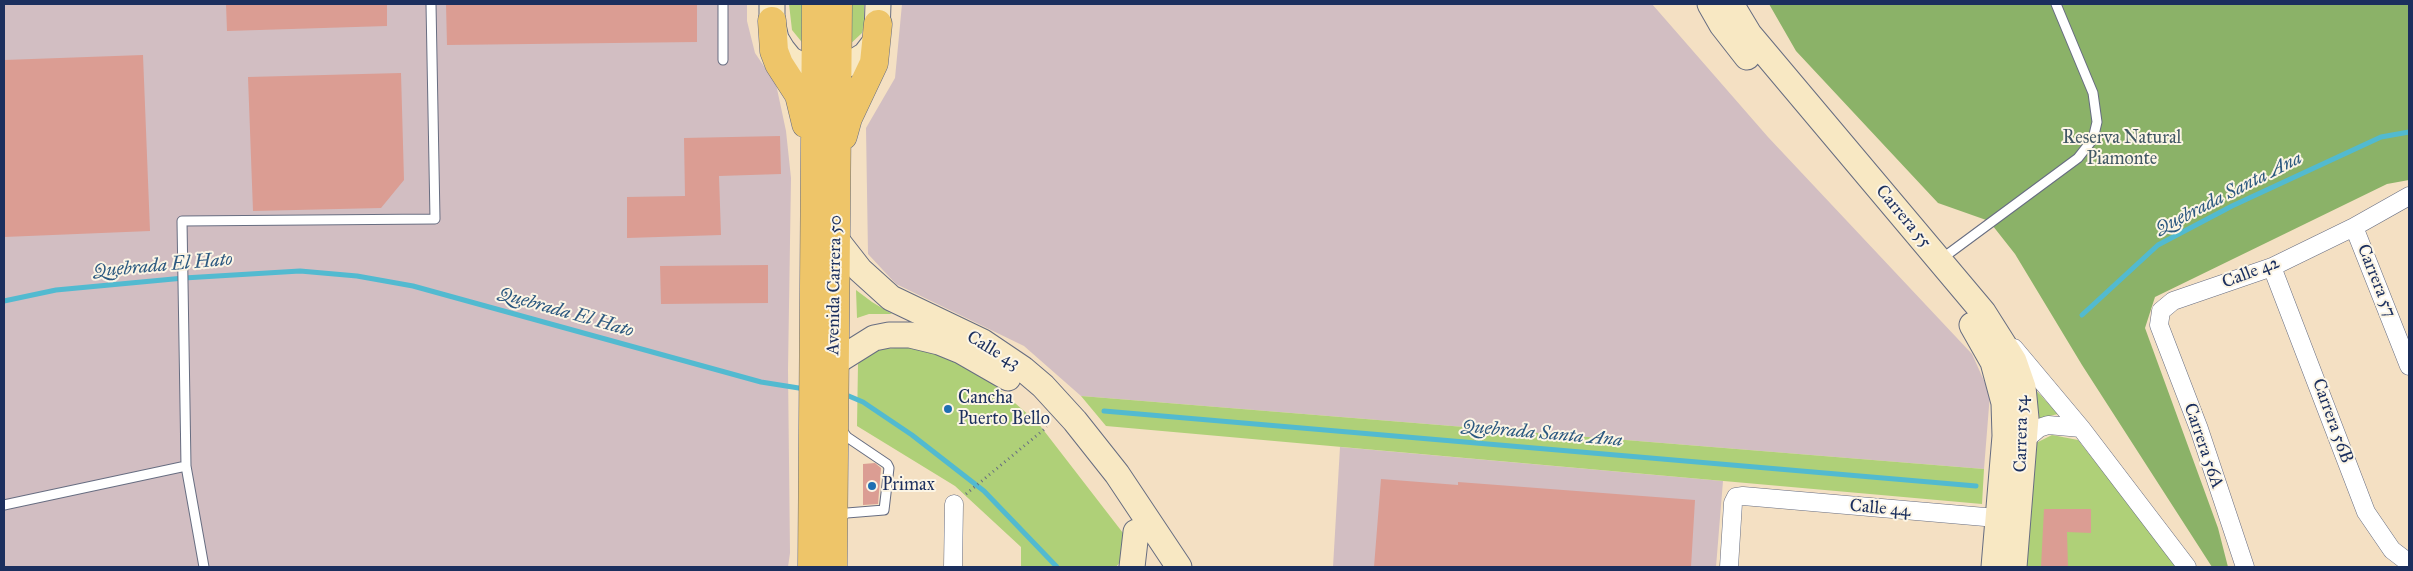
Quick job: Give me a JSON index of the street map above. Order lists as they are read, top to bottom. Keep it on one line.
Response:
{"streets":{"main road":["Carrera 55","Avenida Carrera 50","Calle 43","Carrera 54"],"street":["Calle 42","Carrera 57","Carrera 56B","Carrera 56A","Calle 44"]},"crossings":[["Carrera 55","Carrera 54"],["Calle 42","Carrera 57"],["Calle 42","Carrera 56B"],["Calle 42","Carrera 56A"],["Avenida Carrera 50","Calle 43"],["Carrera 54","Calle 44"]],"water":["Quebrada Santa Ana","Quebrada El Hato"],"parks":["Reserva Natural Piamonte"],"places":["Cancha Puerto Bello","Primax"]}
